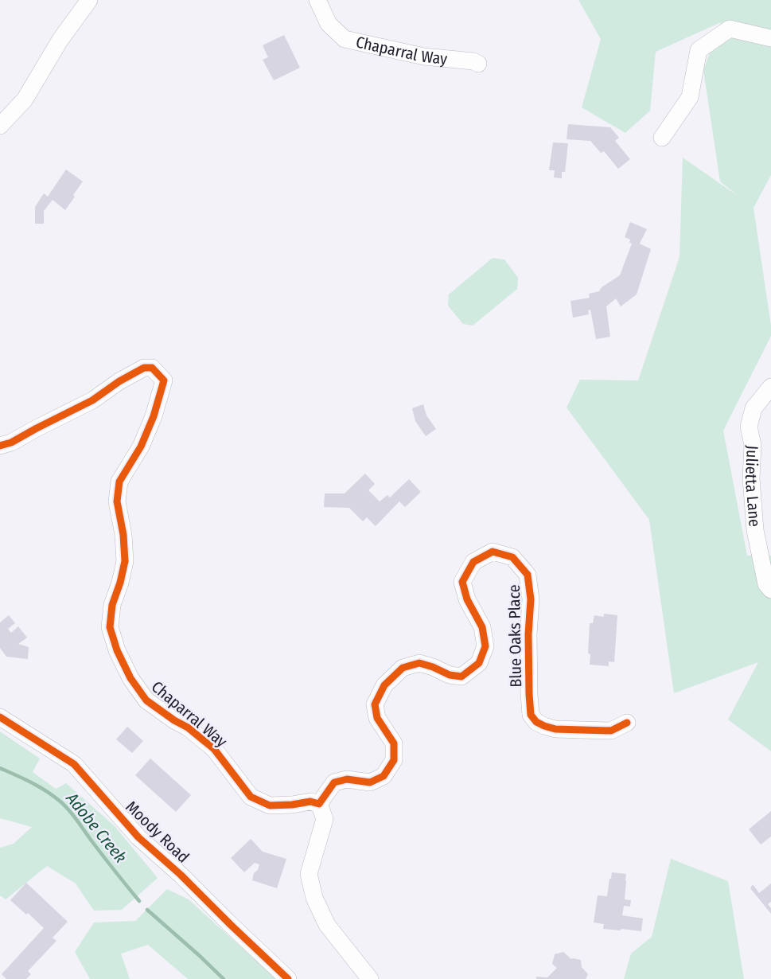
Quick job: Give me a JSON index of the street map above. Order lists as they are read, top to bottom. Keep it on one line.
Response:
{"streets":{"street":["Chaparral Way","Julietta Lane","Blue Oaks Place","Moody Road"]},"crossings":[["Chaparral Way","Blue Oaks Place"]],"water":["Adobe Creek"]}
